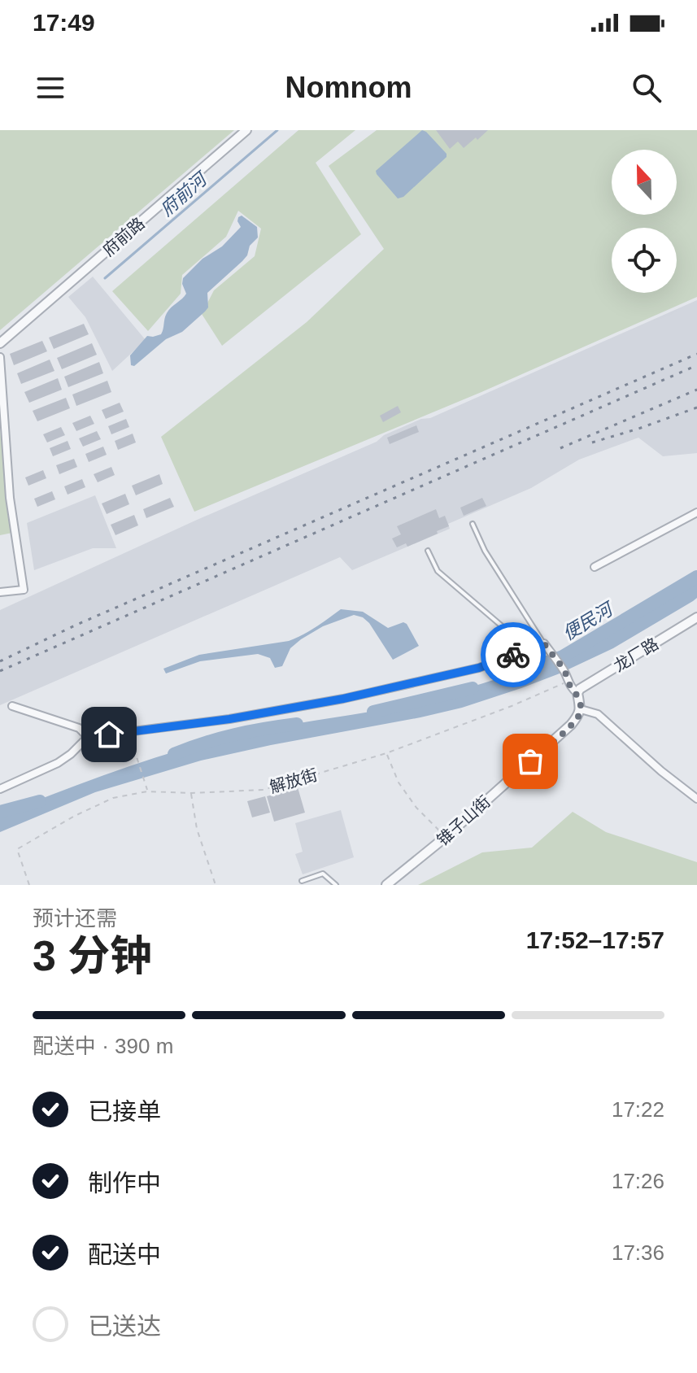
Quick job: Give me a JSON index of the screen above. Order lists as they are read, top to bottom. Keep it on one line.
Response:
{"streets":{"street":["府前路","龙厂路","锥子山街"],"path":["解放街"]},"water":["府前河","便民河"],"north":"top","page":{"status":"17:49","header":"Nomnom","heading":["3 分钟","预计还需","17:52–17:57"],"bar":"配送中 · 390 m","list":[["已接单","17:22"],["制作中","17:26"],["配送中","17:36"],"已送达"]}}
